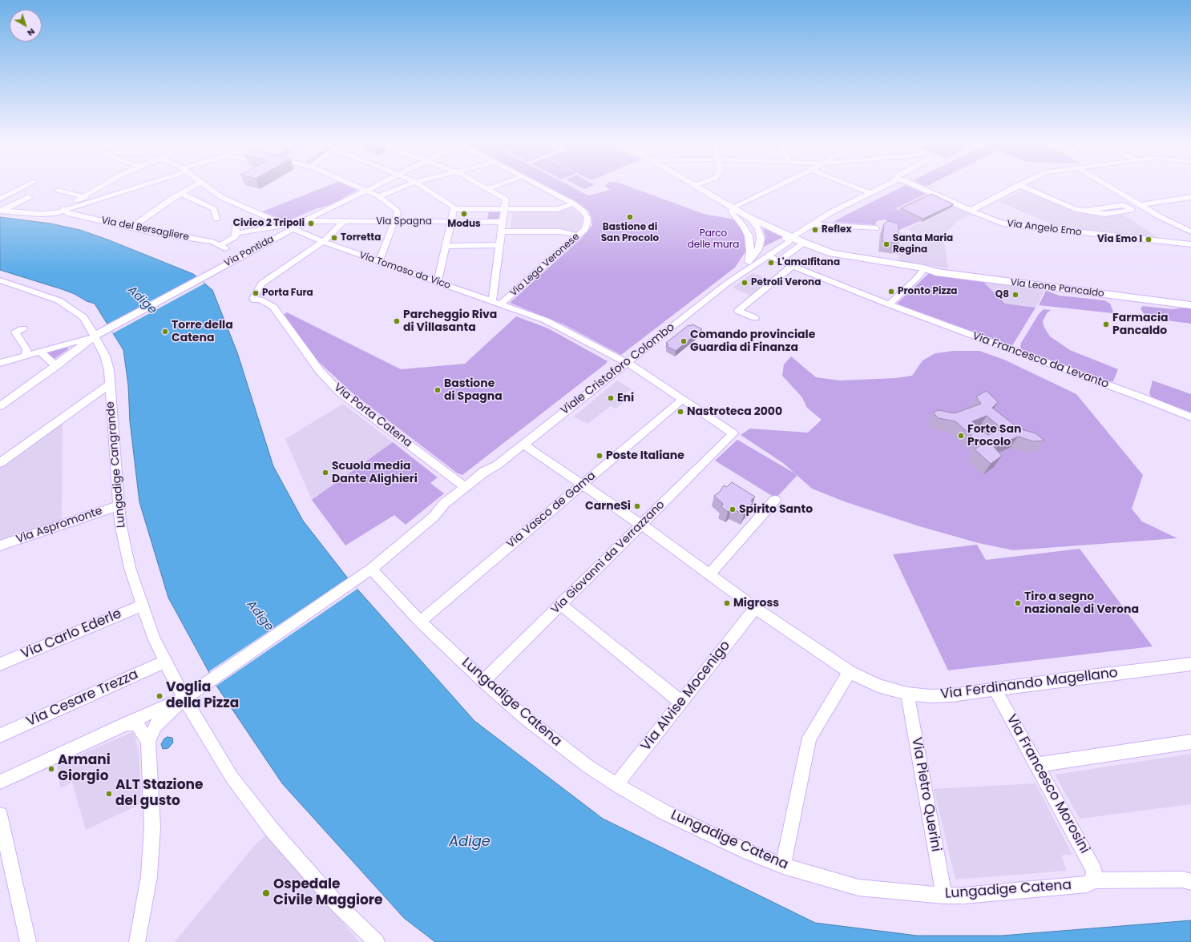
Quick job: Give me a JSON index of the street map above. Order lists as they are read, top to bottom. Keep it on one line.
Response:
{"streets":{"main road":["Via Leone Pancaldo","Viale Cristoforo Colombo"],"street":["Via Spagna","Via Angelo Emo","Via del Bersagliere","Via Pontida","Via Lega Veronese","Via Tomaso da Vico","Via Francesco da Levanto","Via Porta Catena","Lungadige Cangrande","Via Vasco de Gama","Via Aspromonte","Via Giovanni da Verrazzano","Via Carlo Ederle","Via Ferdinando Magellano","Via Alvise Mocenigo","Via Cesare Trezza","Lungadige Catena","Via Francesco Morosini","Via Pietro Querini"]},"crossings":[["Via Spagna","Via Pontida"],["Via Pontida","Via Tomaso da Vico"],["Via Pontida","Lungadige Cangrande"],["Via Lega Veronese","Via Tomaso da Vico"],["Via Tomaso da Vico","Viale Cristoforo Colombo"],["Via Tomaso da Vico","Via Porta Catena"],["Via Tomaso da Vico","Via Vasco de Gama"],["Via Tomaso da Vico","Via Giovanni da Verrazzano"],["Via Leone Pancaldo","Viale Cristoforo Colombo"],["Via Francesco da Levanto","Viale Cristoforo Colombo"],["Viale Cristoforo Colombo","Via Porta Catena"],["Viale Cristoforo Colombo","Lungadige Cangrande"],["Viale Cristoforo Colombo","Via Ferdinando Magellano"],["Viale Cristoforo Colombo","Lungadige Catena"],["Lungadige Cangrande","Via Aspromonte"],["Lungadige Cangrande","Via Carlo Ederle"],["Lungadige Cangrande","Via Cesare Trezza"],["Via Vasco de Gama","Via Ferdinando Magellano"],["Via Vasco de Gama","Lungadige Catena"],["Via Giovanni da Verrazzano","Via Ferdinando Magellano"],["Via Giovanni da Verrazzano","Lungadige Catena"],["Via Ferdinando Magellano","Via Alvise Mocenigo"],["Via Ferdinando Magellano","Via Francesco Morosini"],["Via Ferdinando Magellano","Via Pietro Querini"],["Via Alvise Mocenigo","Lungadige Catena"],["Lungadige Catena","Via Francesco Morosini"],["Lungadige Catena","Via Pietro Querini"]],"water":["Adige"],"parks":["Parco delle mura"],"places":["Modus","Bastione di San Procolo","Civico 2 Tripoli","Reflex","Torretta","Via Emo I","Santa Maria Regina","L'amalfitana","Petroli Verona","Pronto Pizza","Porta Fura","Q8","Parcheggio Riva di Villasanta","Farmacia Pancaldo","Torre della Catena","Comando provinciale Guardia di Finanza","Bastione di Spagna","Eni","Nastroteca 2000","Forte San Procolo","Poste Italiane","Scuola media Dante Alighieri","CarneSi","Spirito Santo","Migross","Tiro a segno nazionale di Verona","Voglia della Pizza","Armani Giorgio","ALT Stazione del gusto","Ospedale Civile Maggiore"],"north":"bottom right"}
